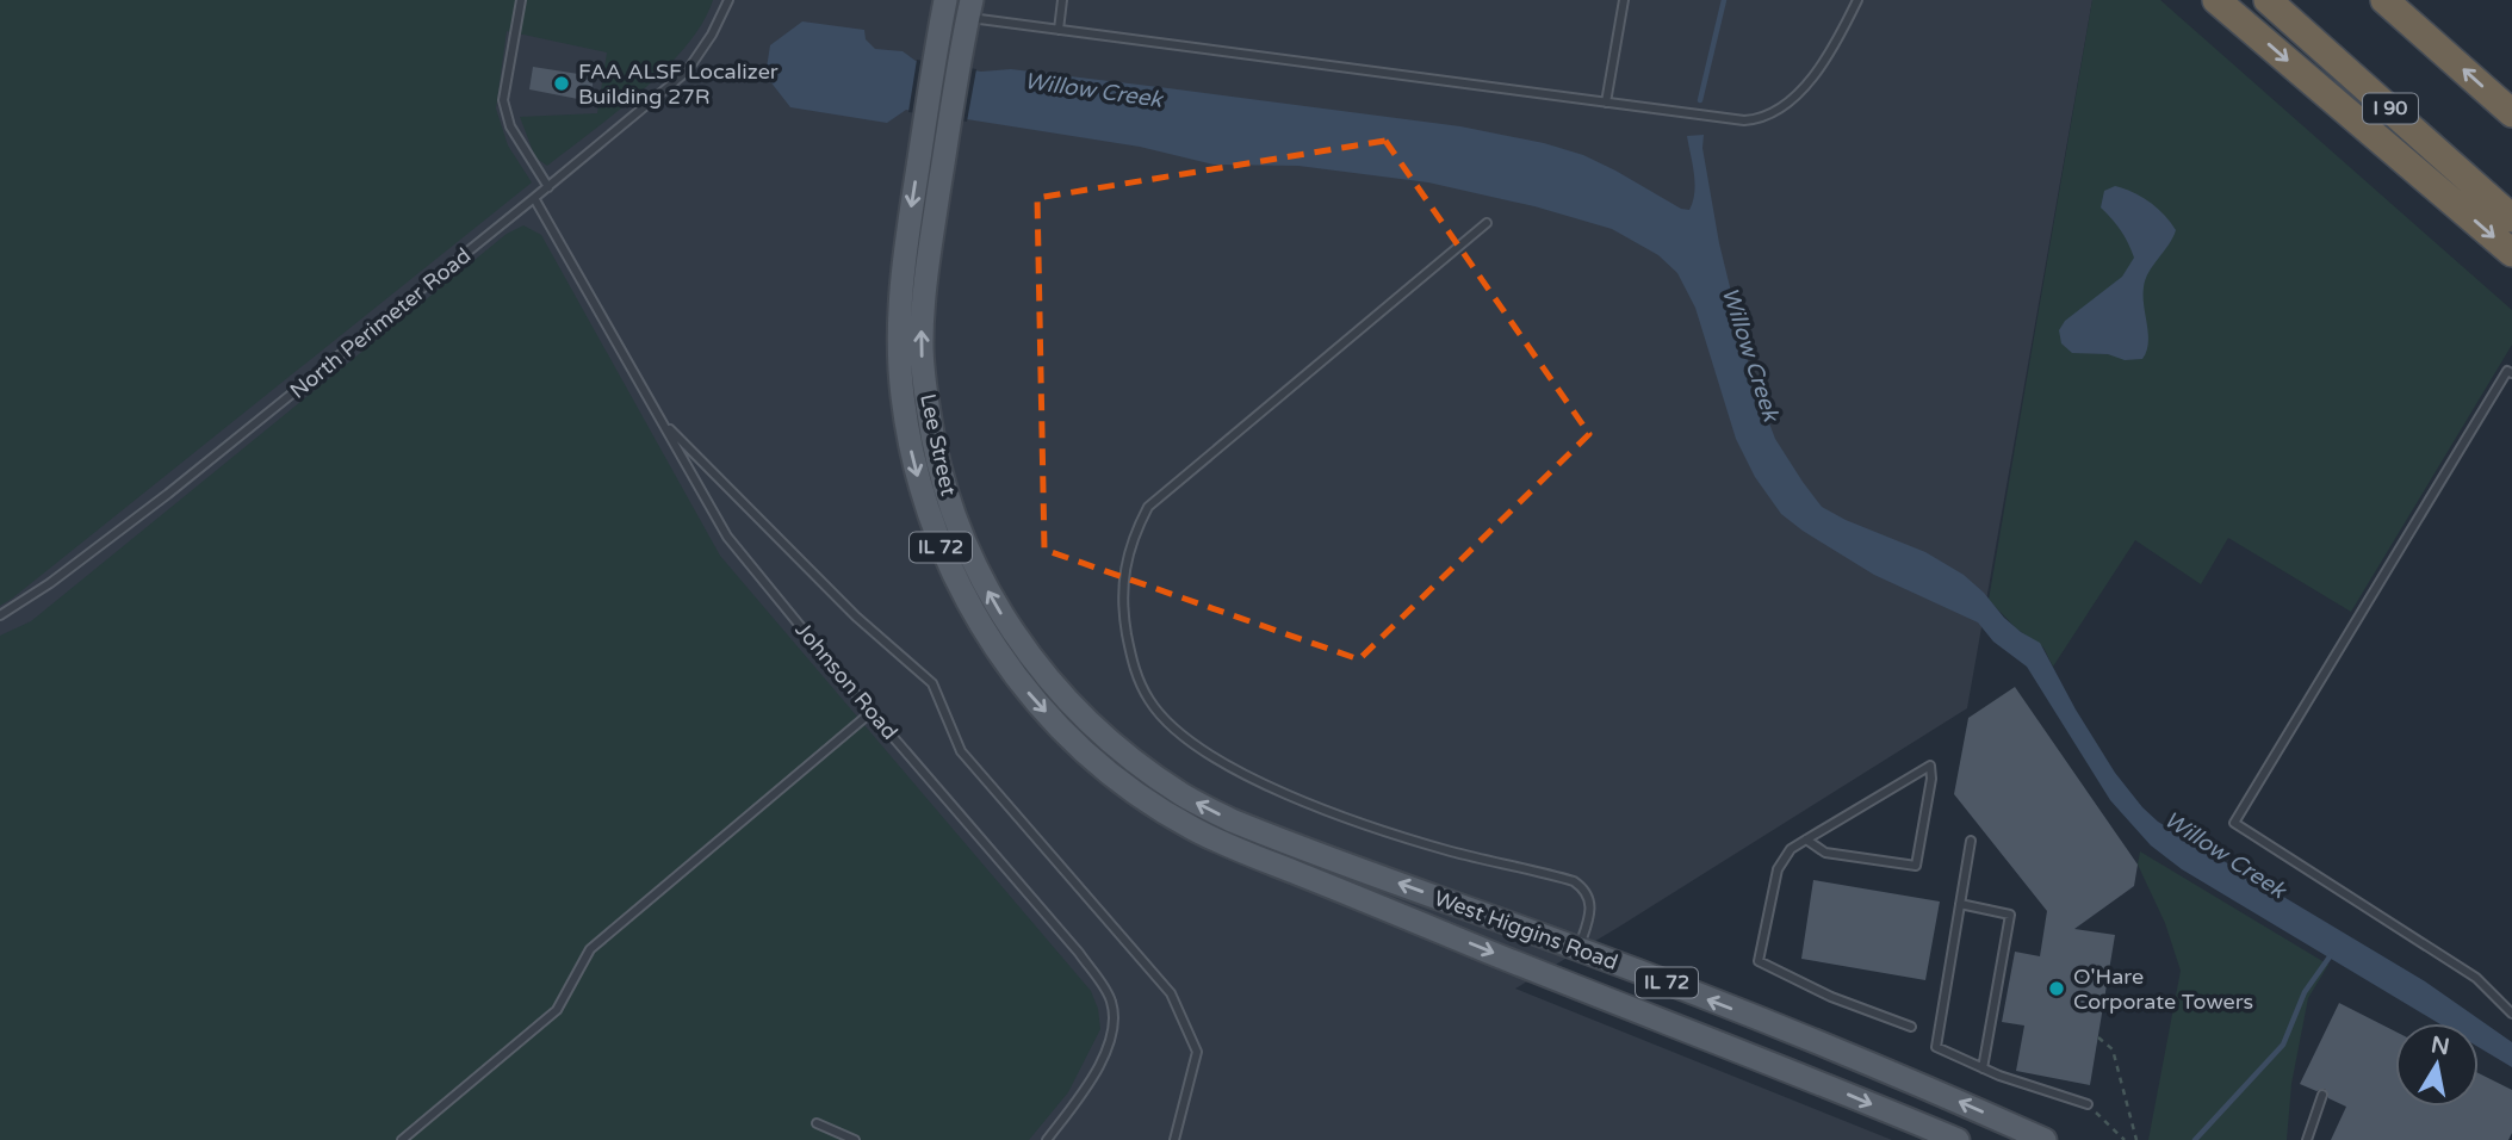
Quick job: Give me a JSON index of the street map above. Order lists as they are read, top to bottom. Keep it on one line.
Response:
{"streets":{"highway":["I 90"],"main road":["Lee Street","IL 72","West Higgins Road"],"lane":["North Perimeter Road","Johnson Road"]},"crossings":[["North Perimeter Road","Johnson Road"],["Lee Street","IL 72"],["Lee Street","West Higgins Road"]],"water":["Willow Creek"],"places":["FAA ALSF Localizer Building 27R","O'Hare Corporate Towers"],"north":"top"}
